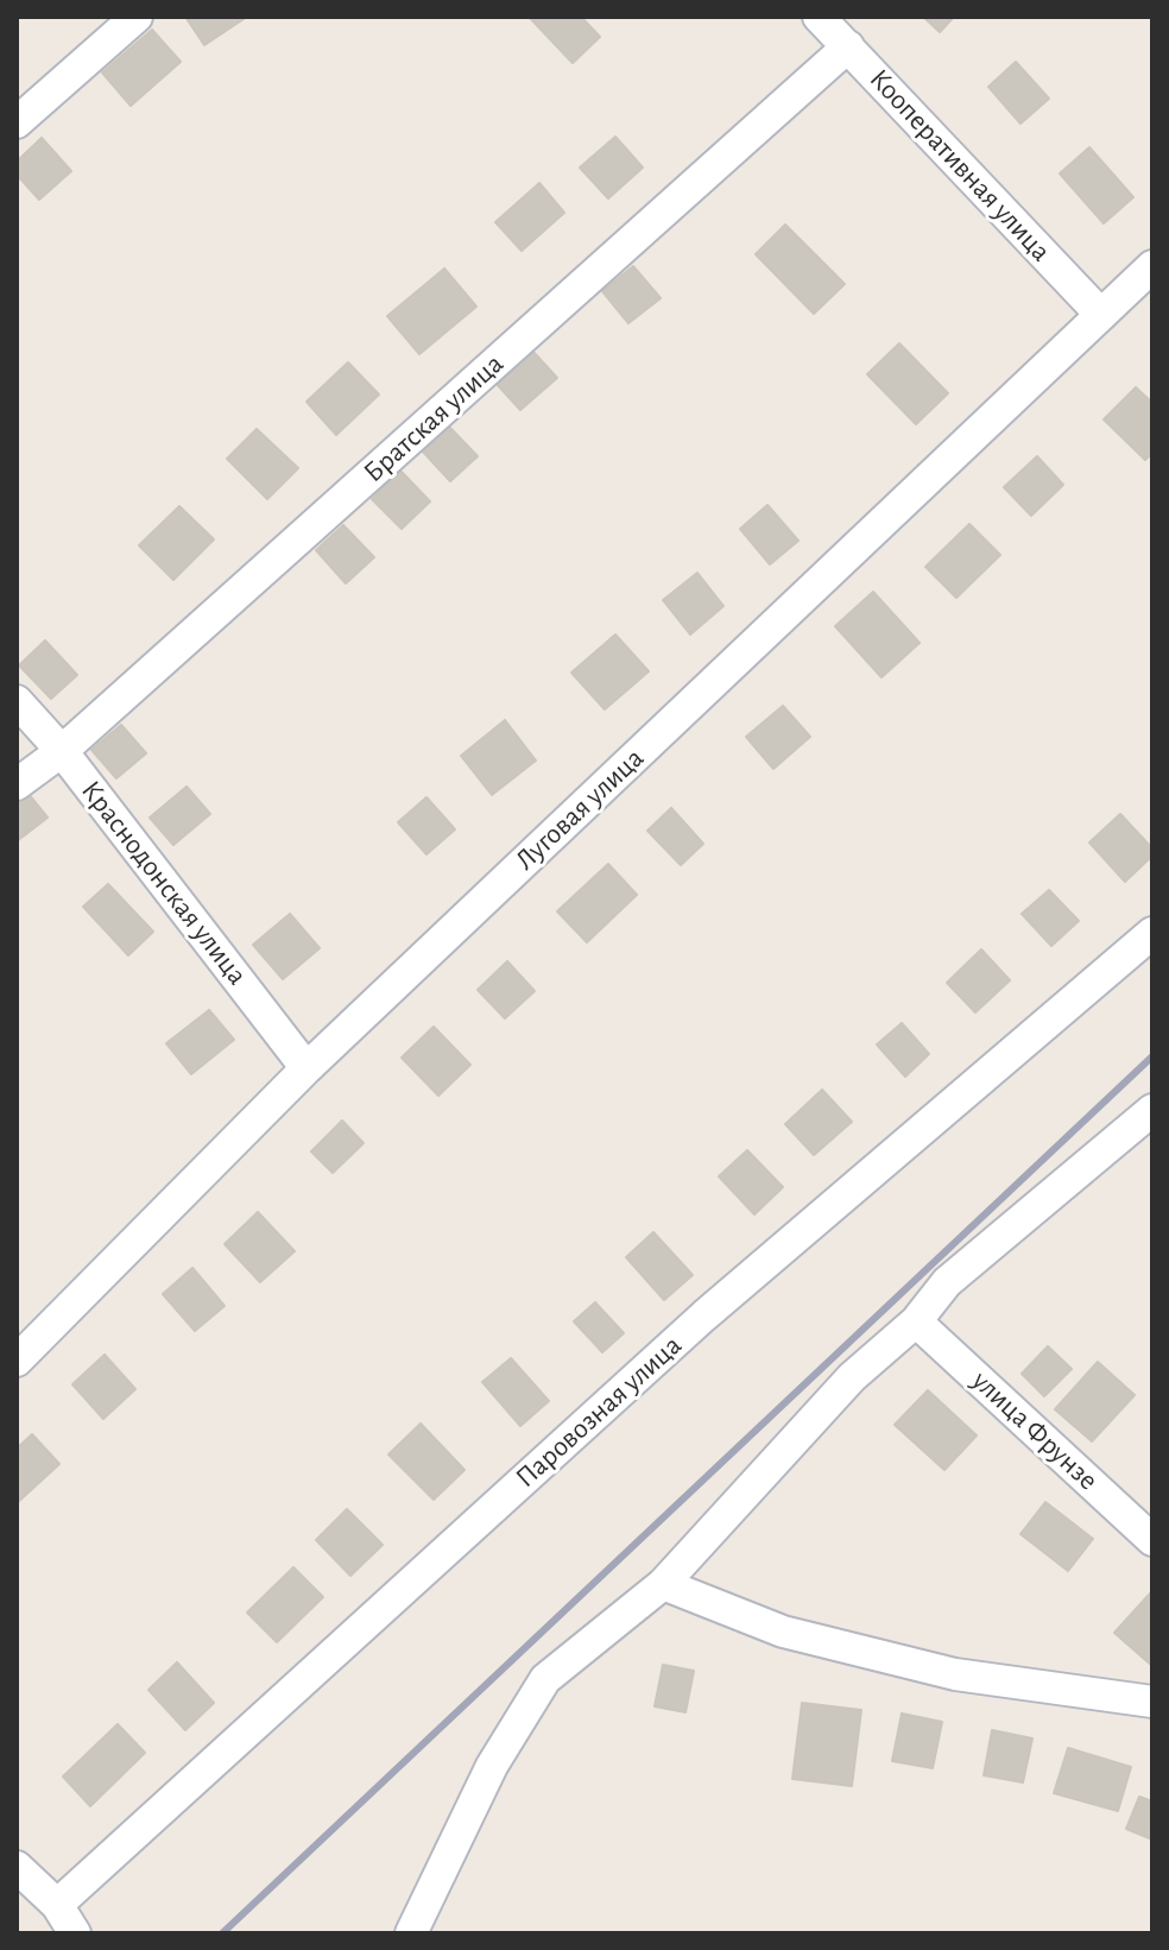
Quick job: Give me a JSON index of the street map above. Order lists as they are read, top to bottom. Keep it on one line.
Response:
{"streets":{"street":["Кооперативная улица","Братская улица","Луговая улица","Краснодонская улица","Паровозная улица","улица Фрунзе"]},"crossings":[["Кооперативная улица","Братская улица"],["Кооперативная улица","Луговая улица"],["Братская улица","Краснодонская улица"],["Луговая улица","Краснодонская улица"]]}
